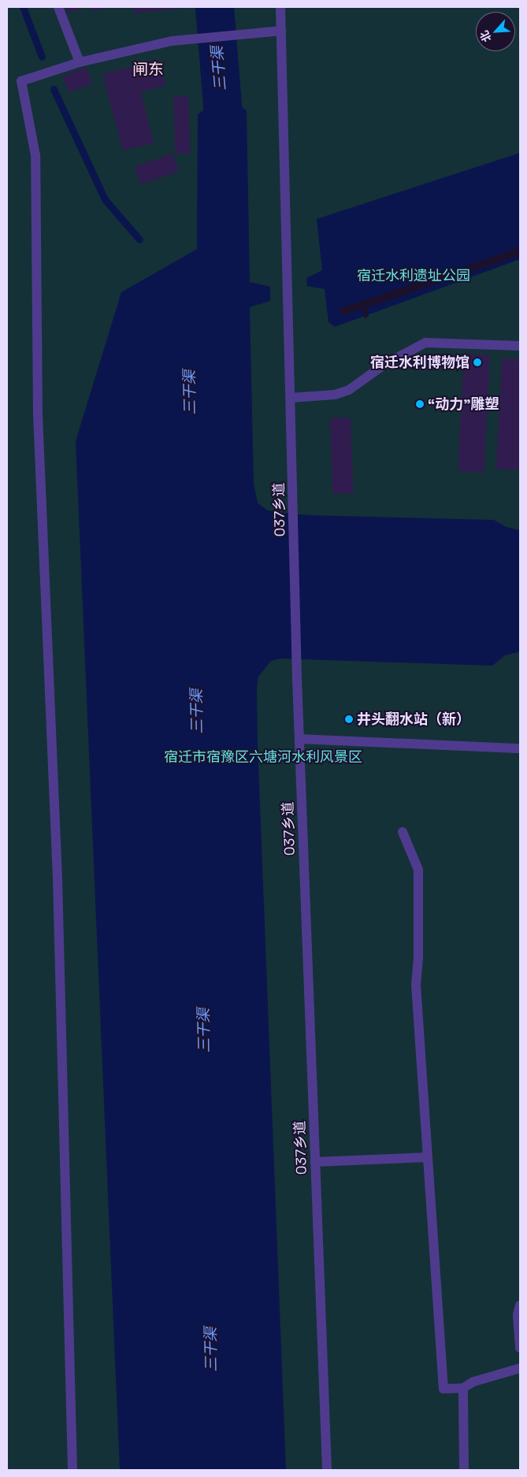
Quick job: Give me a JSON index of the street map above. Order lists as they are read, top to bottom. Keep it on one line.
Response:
{"streets":{"street":["037乡道"]},"districts":["闸东"],"water":["三干渠"],"parks":["宿迁水利遗址公园","宿迁市宿豫区六塘河水利风景区"],"places":["宿迁水利博物馆","“动力”雕塑","井头翻水站（新）"],"north":"bottom left"}
